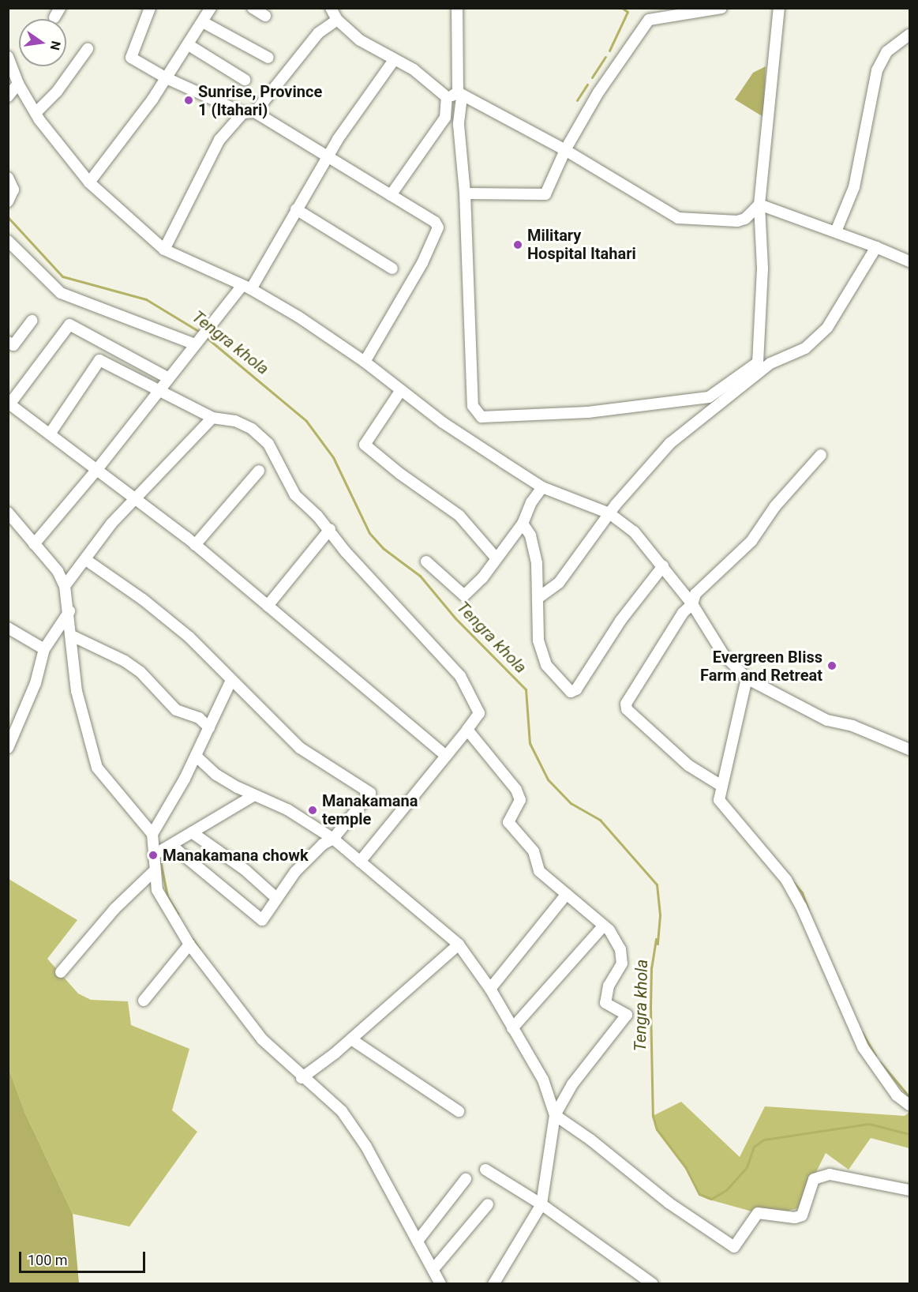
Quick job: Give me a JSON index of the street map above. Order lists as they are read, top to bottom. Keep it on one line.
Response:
{"water":["Tengra khola"],"places":["Sunrise, Province 1 (Itahari)","Military Hospital Itahari","Evergreen Bliss Farm and Retreat","Manakamana temple","Manakamana chowk"],"scale_bar":"100 m","north":"right"}
